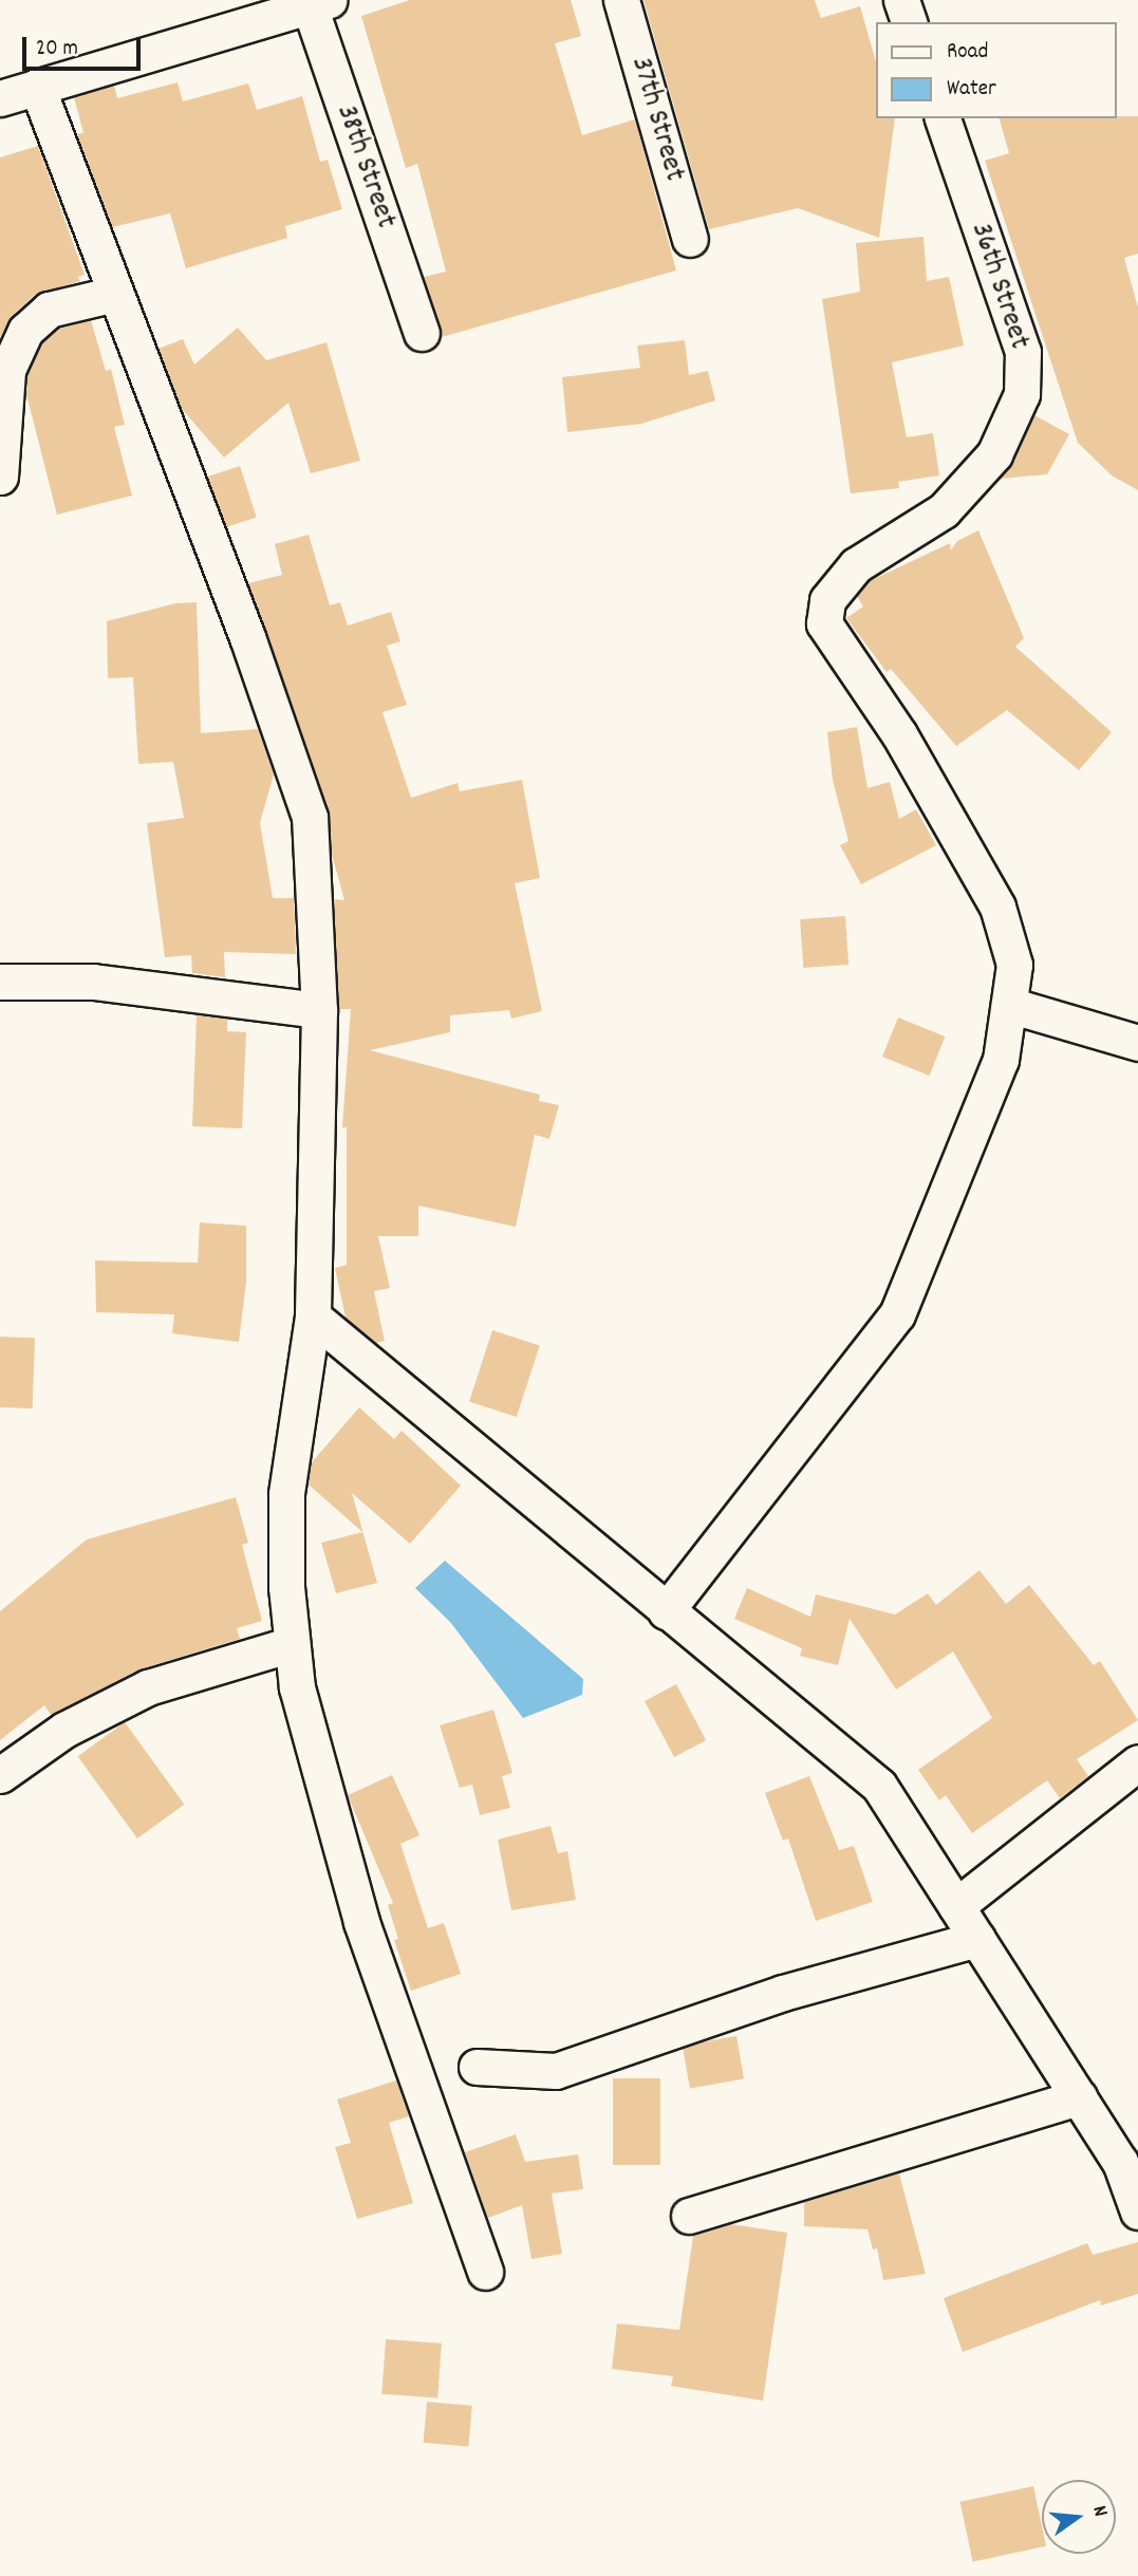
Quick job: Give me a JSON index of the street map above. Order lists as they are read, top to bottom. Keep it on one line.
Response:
{"streets":{"street":["37th Street","38th Street","36th Street"]},"legend":["Road","Water"],"scale_bar":"20 m","north":"right"}
